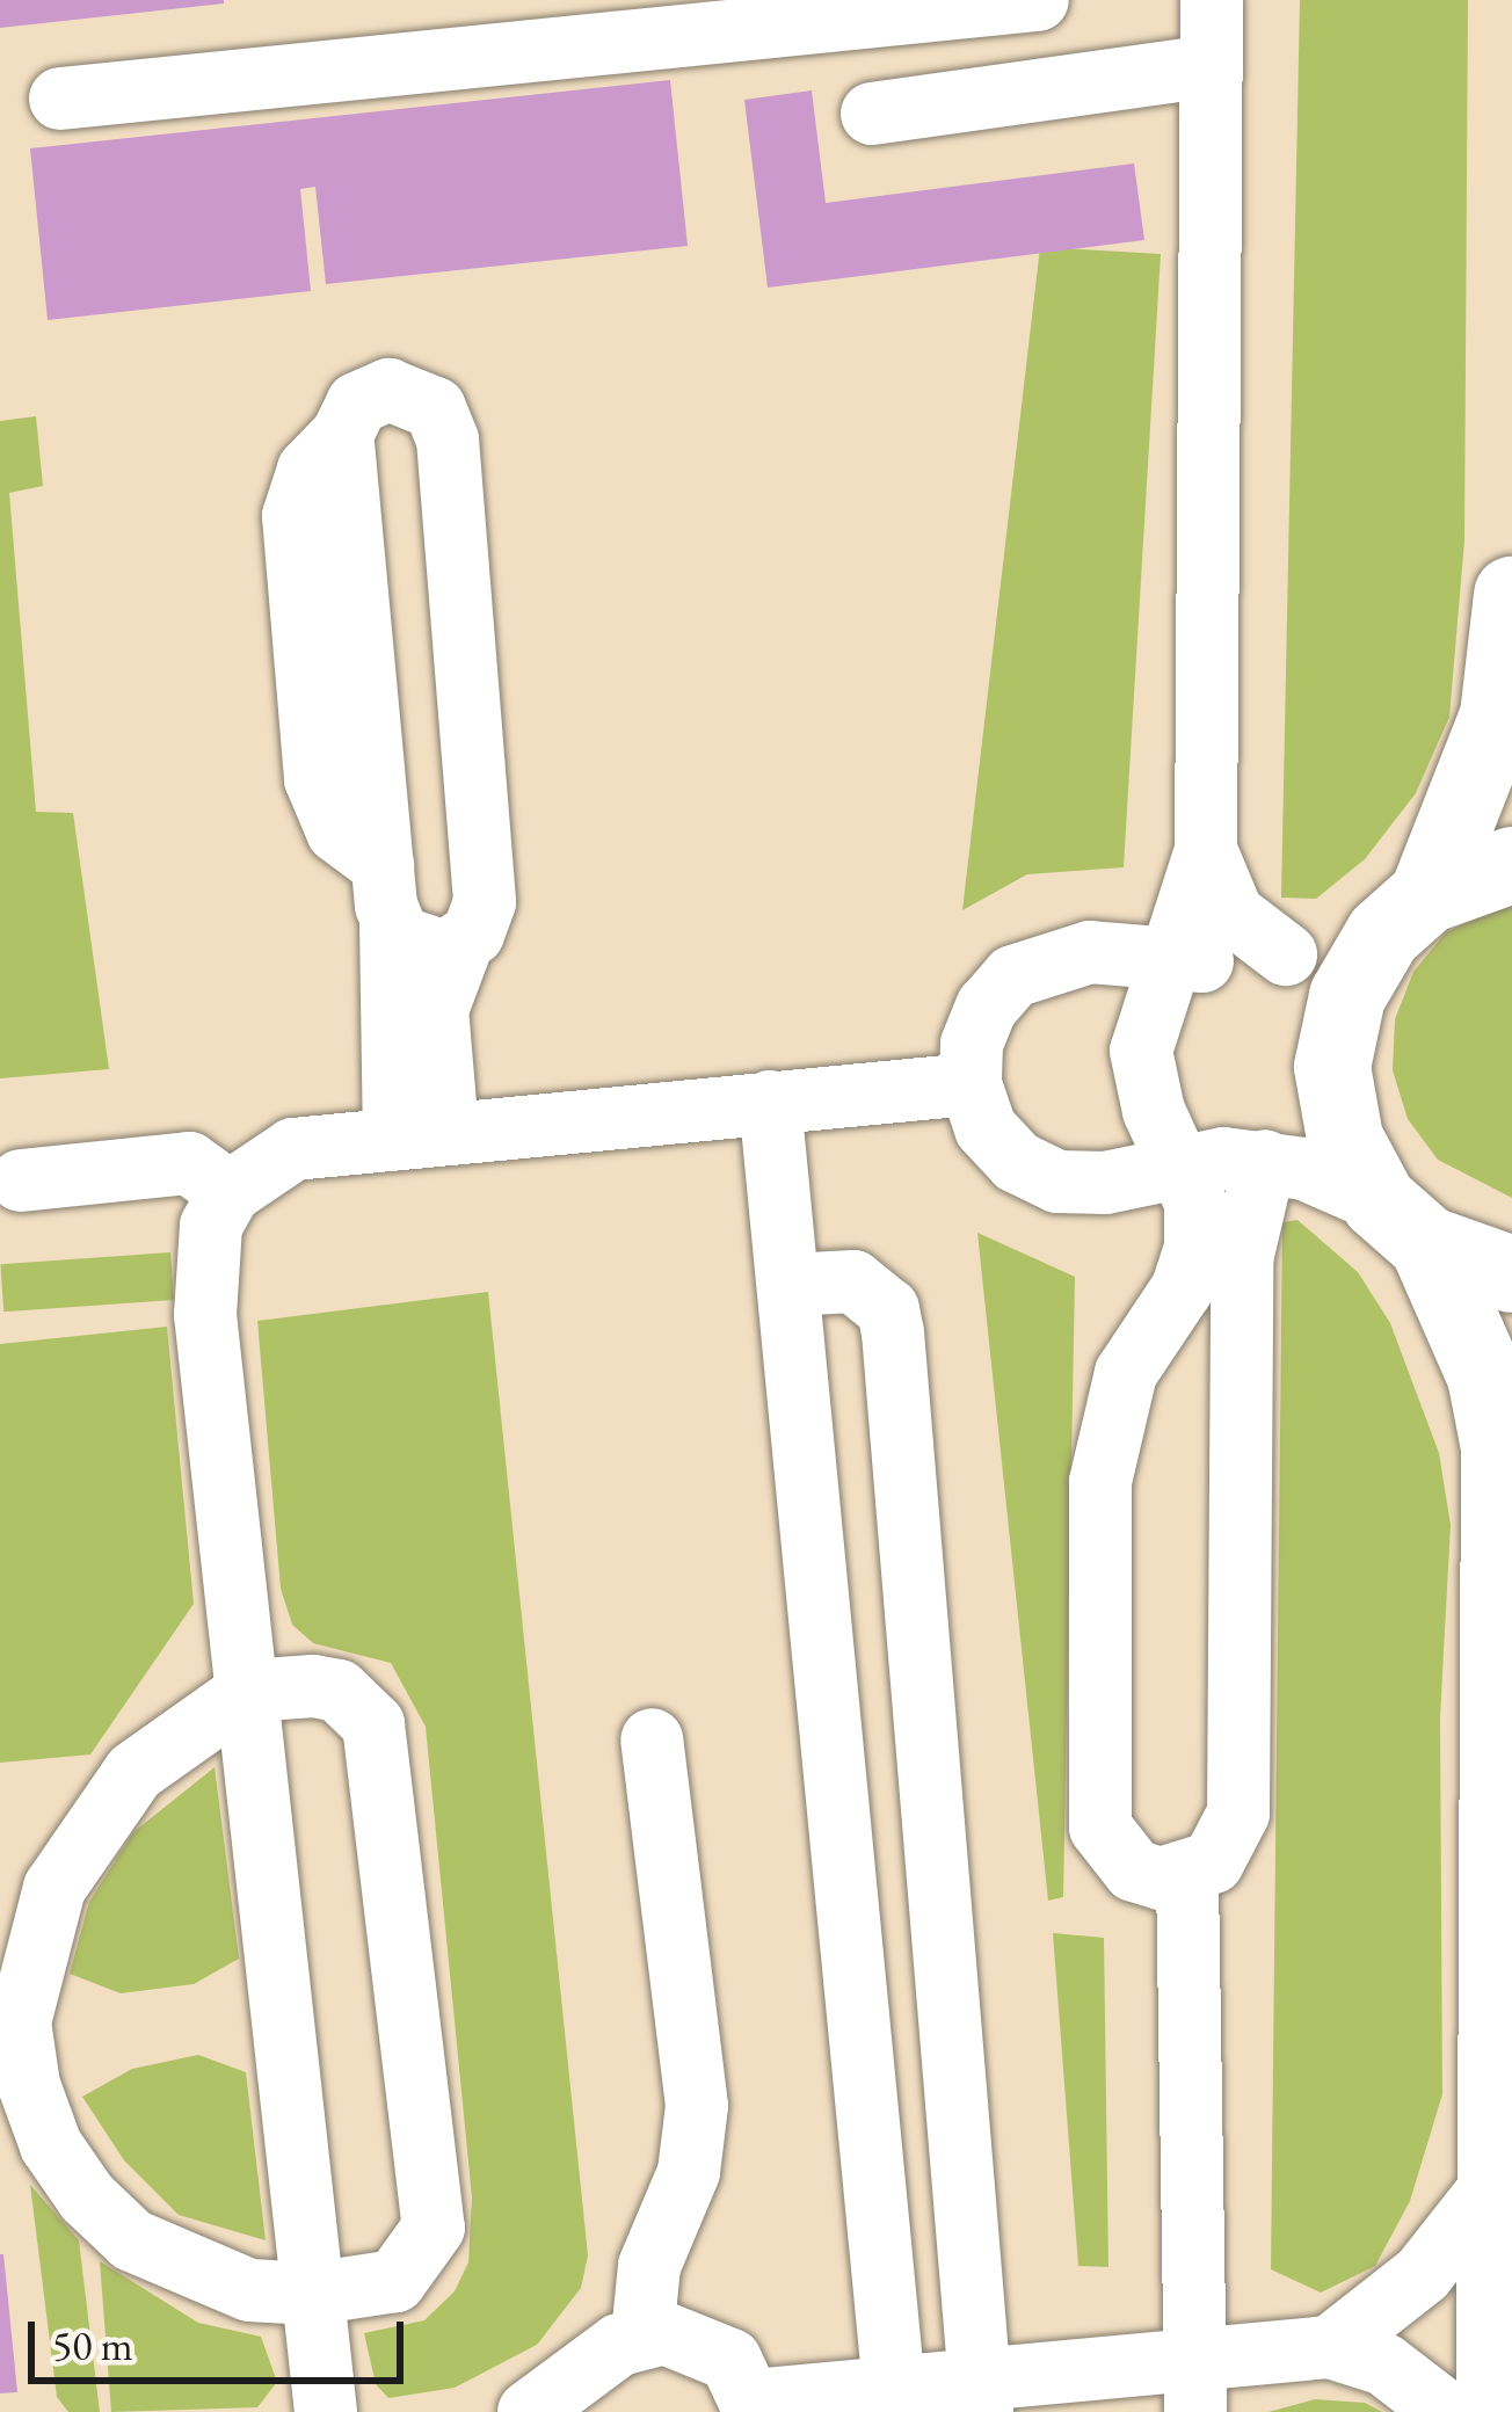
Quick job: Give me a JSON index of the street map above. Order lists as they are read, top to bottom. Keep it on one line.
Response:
{"scale_bar":"50 m"}
